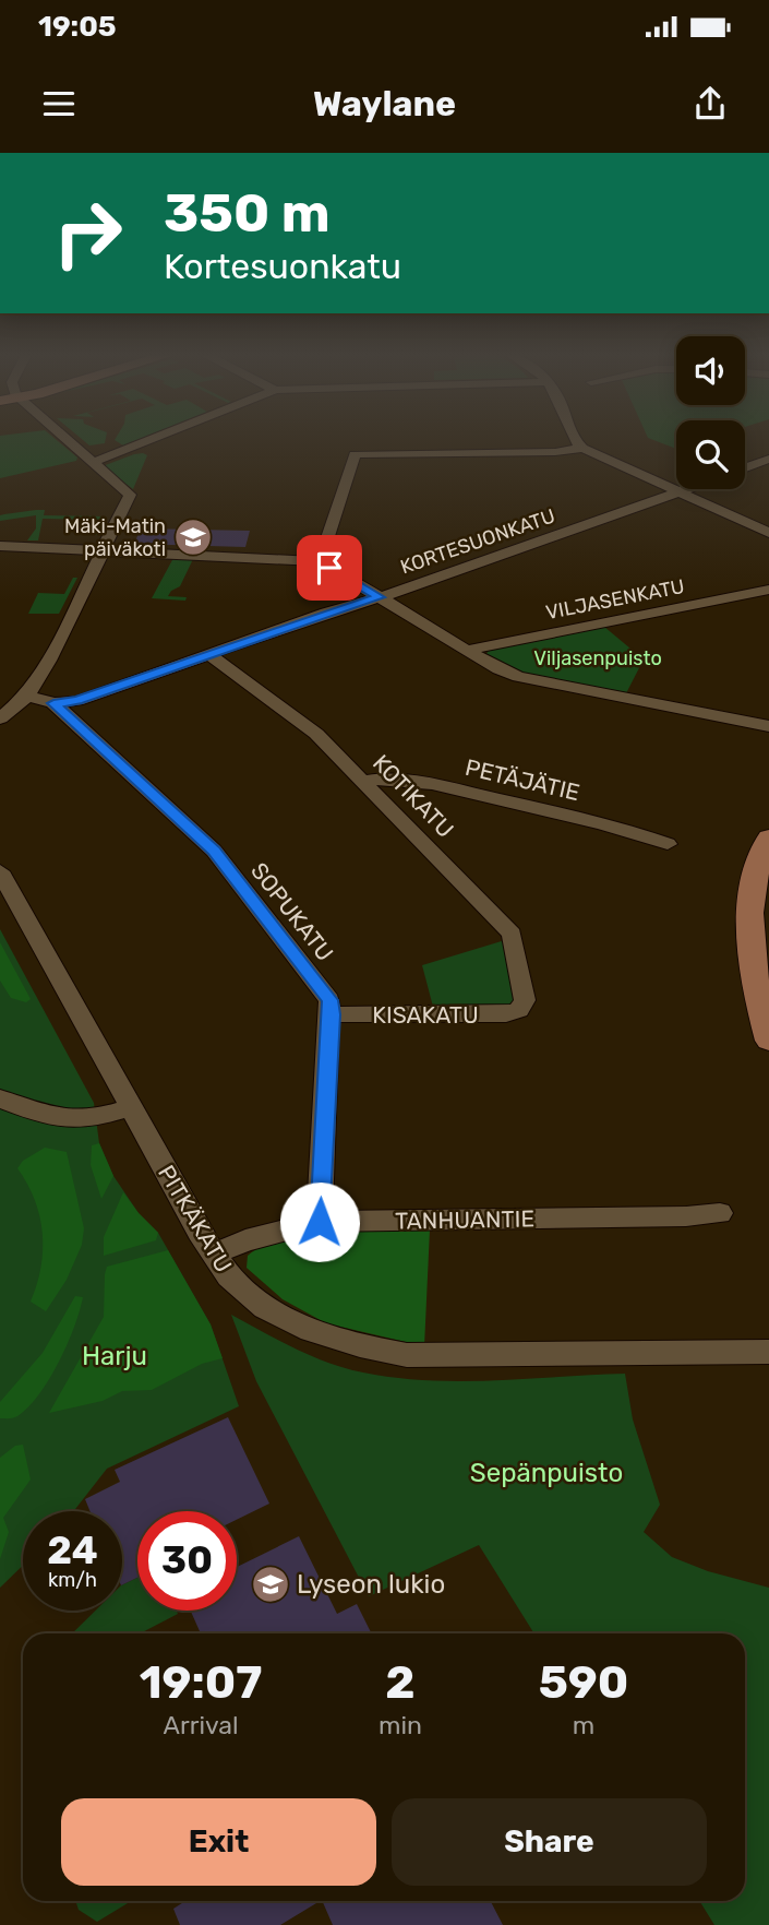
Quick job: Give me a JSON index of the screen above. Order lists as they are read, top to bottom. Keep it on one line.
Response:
{"streets":{"street":["KORTESUONKATU","VILJASENKATU","PETÄJÄTIE","KOTIKATU","SOPUKATU","KISAKATU","PITKÄKATU","TANHUANTIE"]},"crossings":[["KORTESUONKATU","KOTIKATU"],["KORTESUONKATU","SOPUKATU"],["PETÄJÄTIE","KOTIKATU"],["KOTIKATU","KISAKATU"],["SOPUKATU","KISAKATU"],["PITKÄKATU","TANHUANTIE"]],"parks":["Viljasenpuisto","Harju","Sepänpuisto"],"places":{"school or university":["Mäki-Matin päiväkoti","Lyseon lukio"]},"page":{"status":"19:05","header":"Waylane","turn":["350 m","Kortesuonkatu"],"speed":"24 km/h","limit":"30","eta":["19:07","Arrival","2","min","590","m"],"buttons":["Exit","Share"]}}
